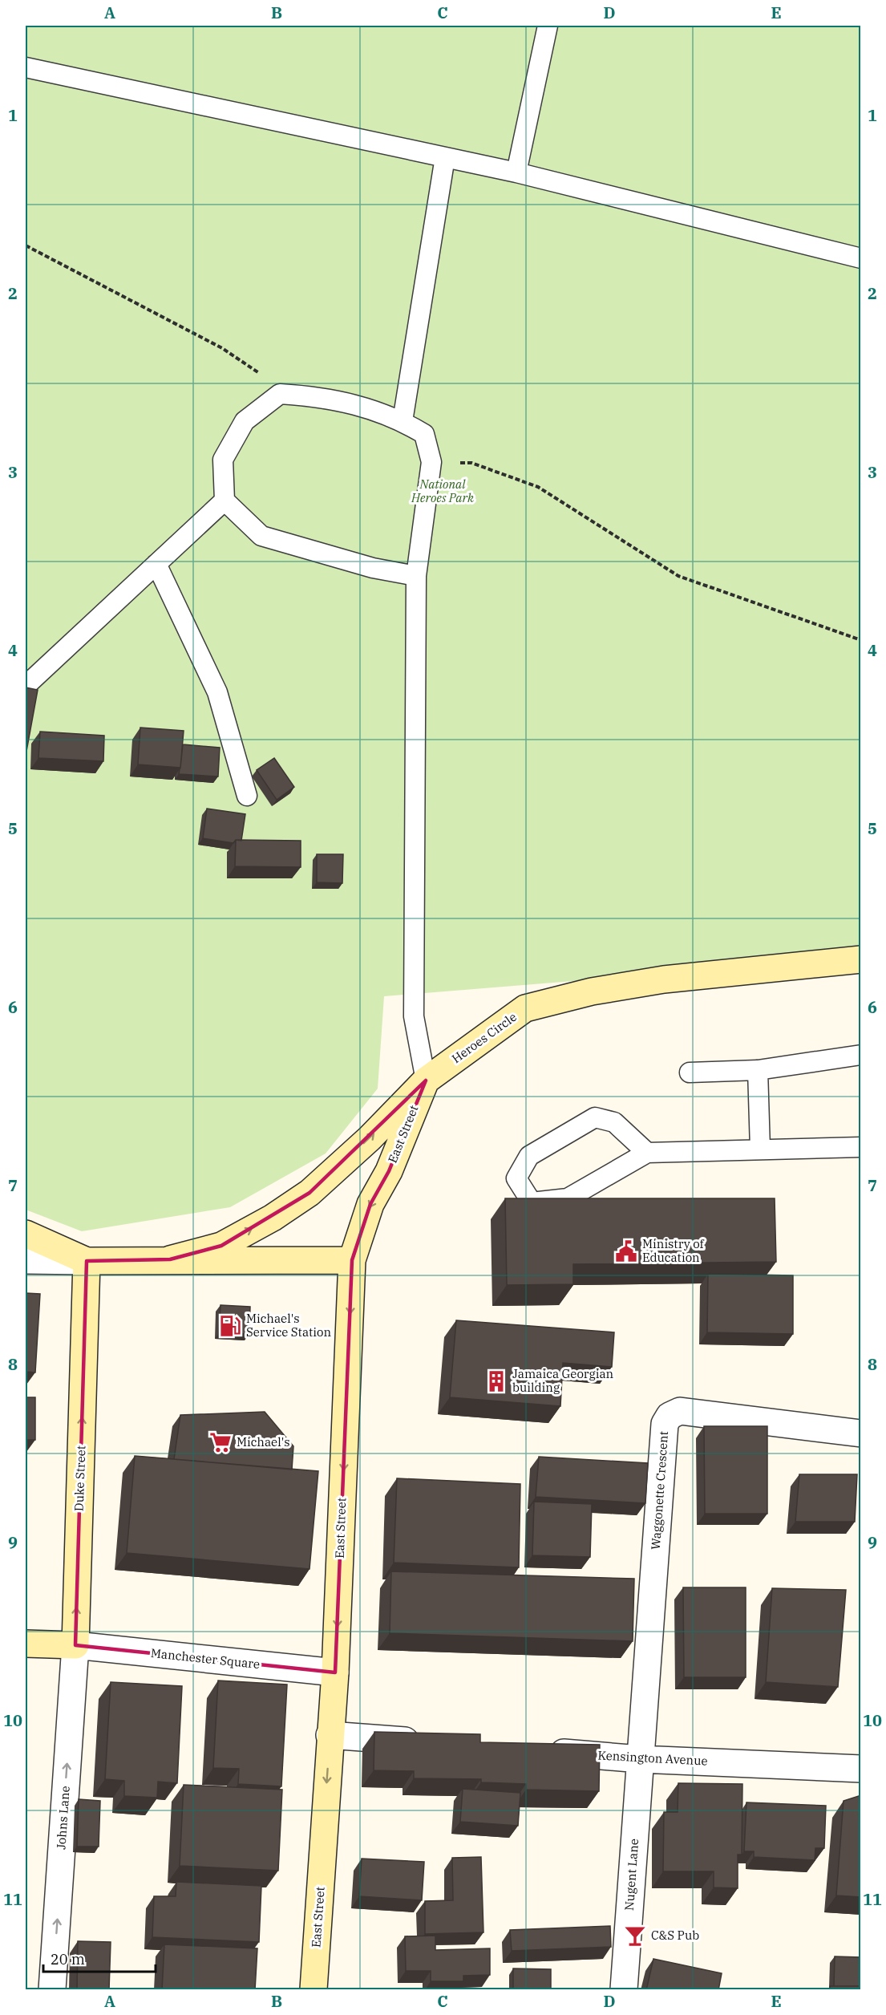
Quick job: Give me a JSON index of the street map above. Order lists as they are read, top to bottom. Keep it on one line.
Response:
{"streets":{"main road":["Heroes Circle","East Street","Duke Street"],"street":["Waggonette Crescent","Manchester Square","Kensington Avenue","Johns Lane","Nugent Lane"]},"crossings":[["Heroes Circle","East Street"],["Heroes Circle","Duke Street"],["East Street","Manchester Square"],["Duke Street","Manchester Square"],["Duke Street","Johns Lane"],["Waggonette Crescent","Kensington Avenue"],["Waggonette Crescent","Nugent Lane"],["Manchester Square","Johns Lane"],["Kensington Avenue","Nugent Lane"]],"one_way":["East Street","Duke Street","Johns Lane"],"parks":["National Heroes Park"],"places":{"public building":["Ministry of Education"],"fuel station":["Michael's Service Station"],"building":["Jamaica Georgian building"],"supermarket":["Michael's"],"bar":["C&S Pub"]},"scale_bar":"20 m","grid":{"columns":["A","B","C","D","E"],"rows":["1","2","3","4","5","6","7","8","9","10","11"]}}
